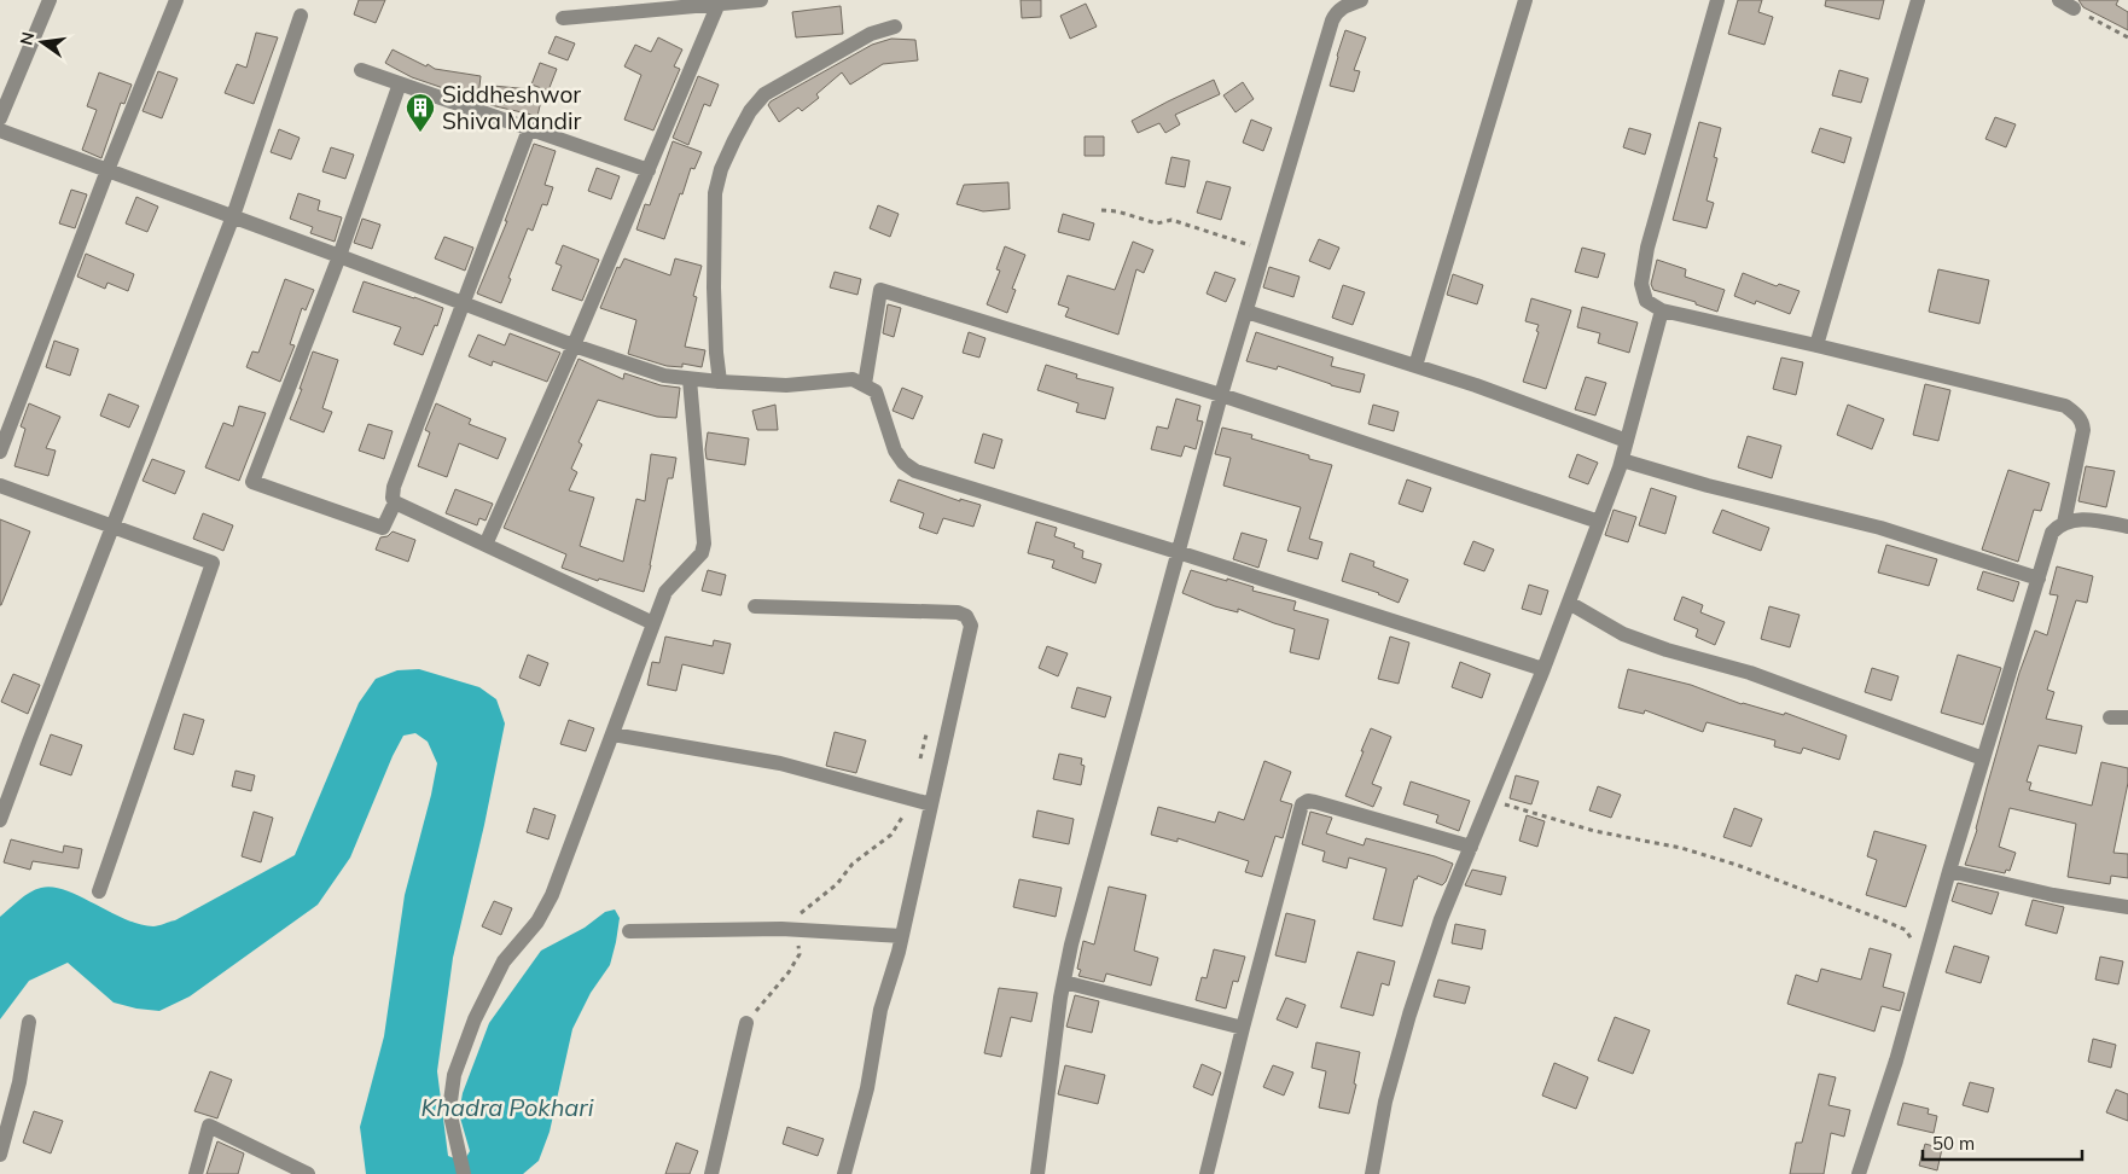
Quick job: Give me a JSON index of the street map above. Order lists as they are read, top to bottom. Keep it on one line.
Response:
{"water":["Khadra Pokhari"],"places":{"building":["Siddheshwor Shiva Mandir"]},"scale_bar":"50 m","north":"left"}
